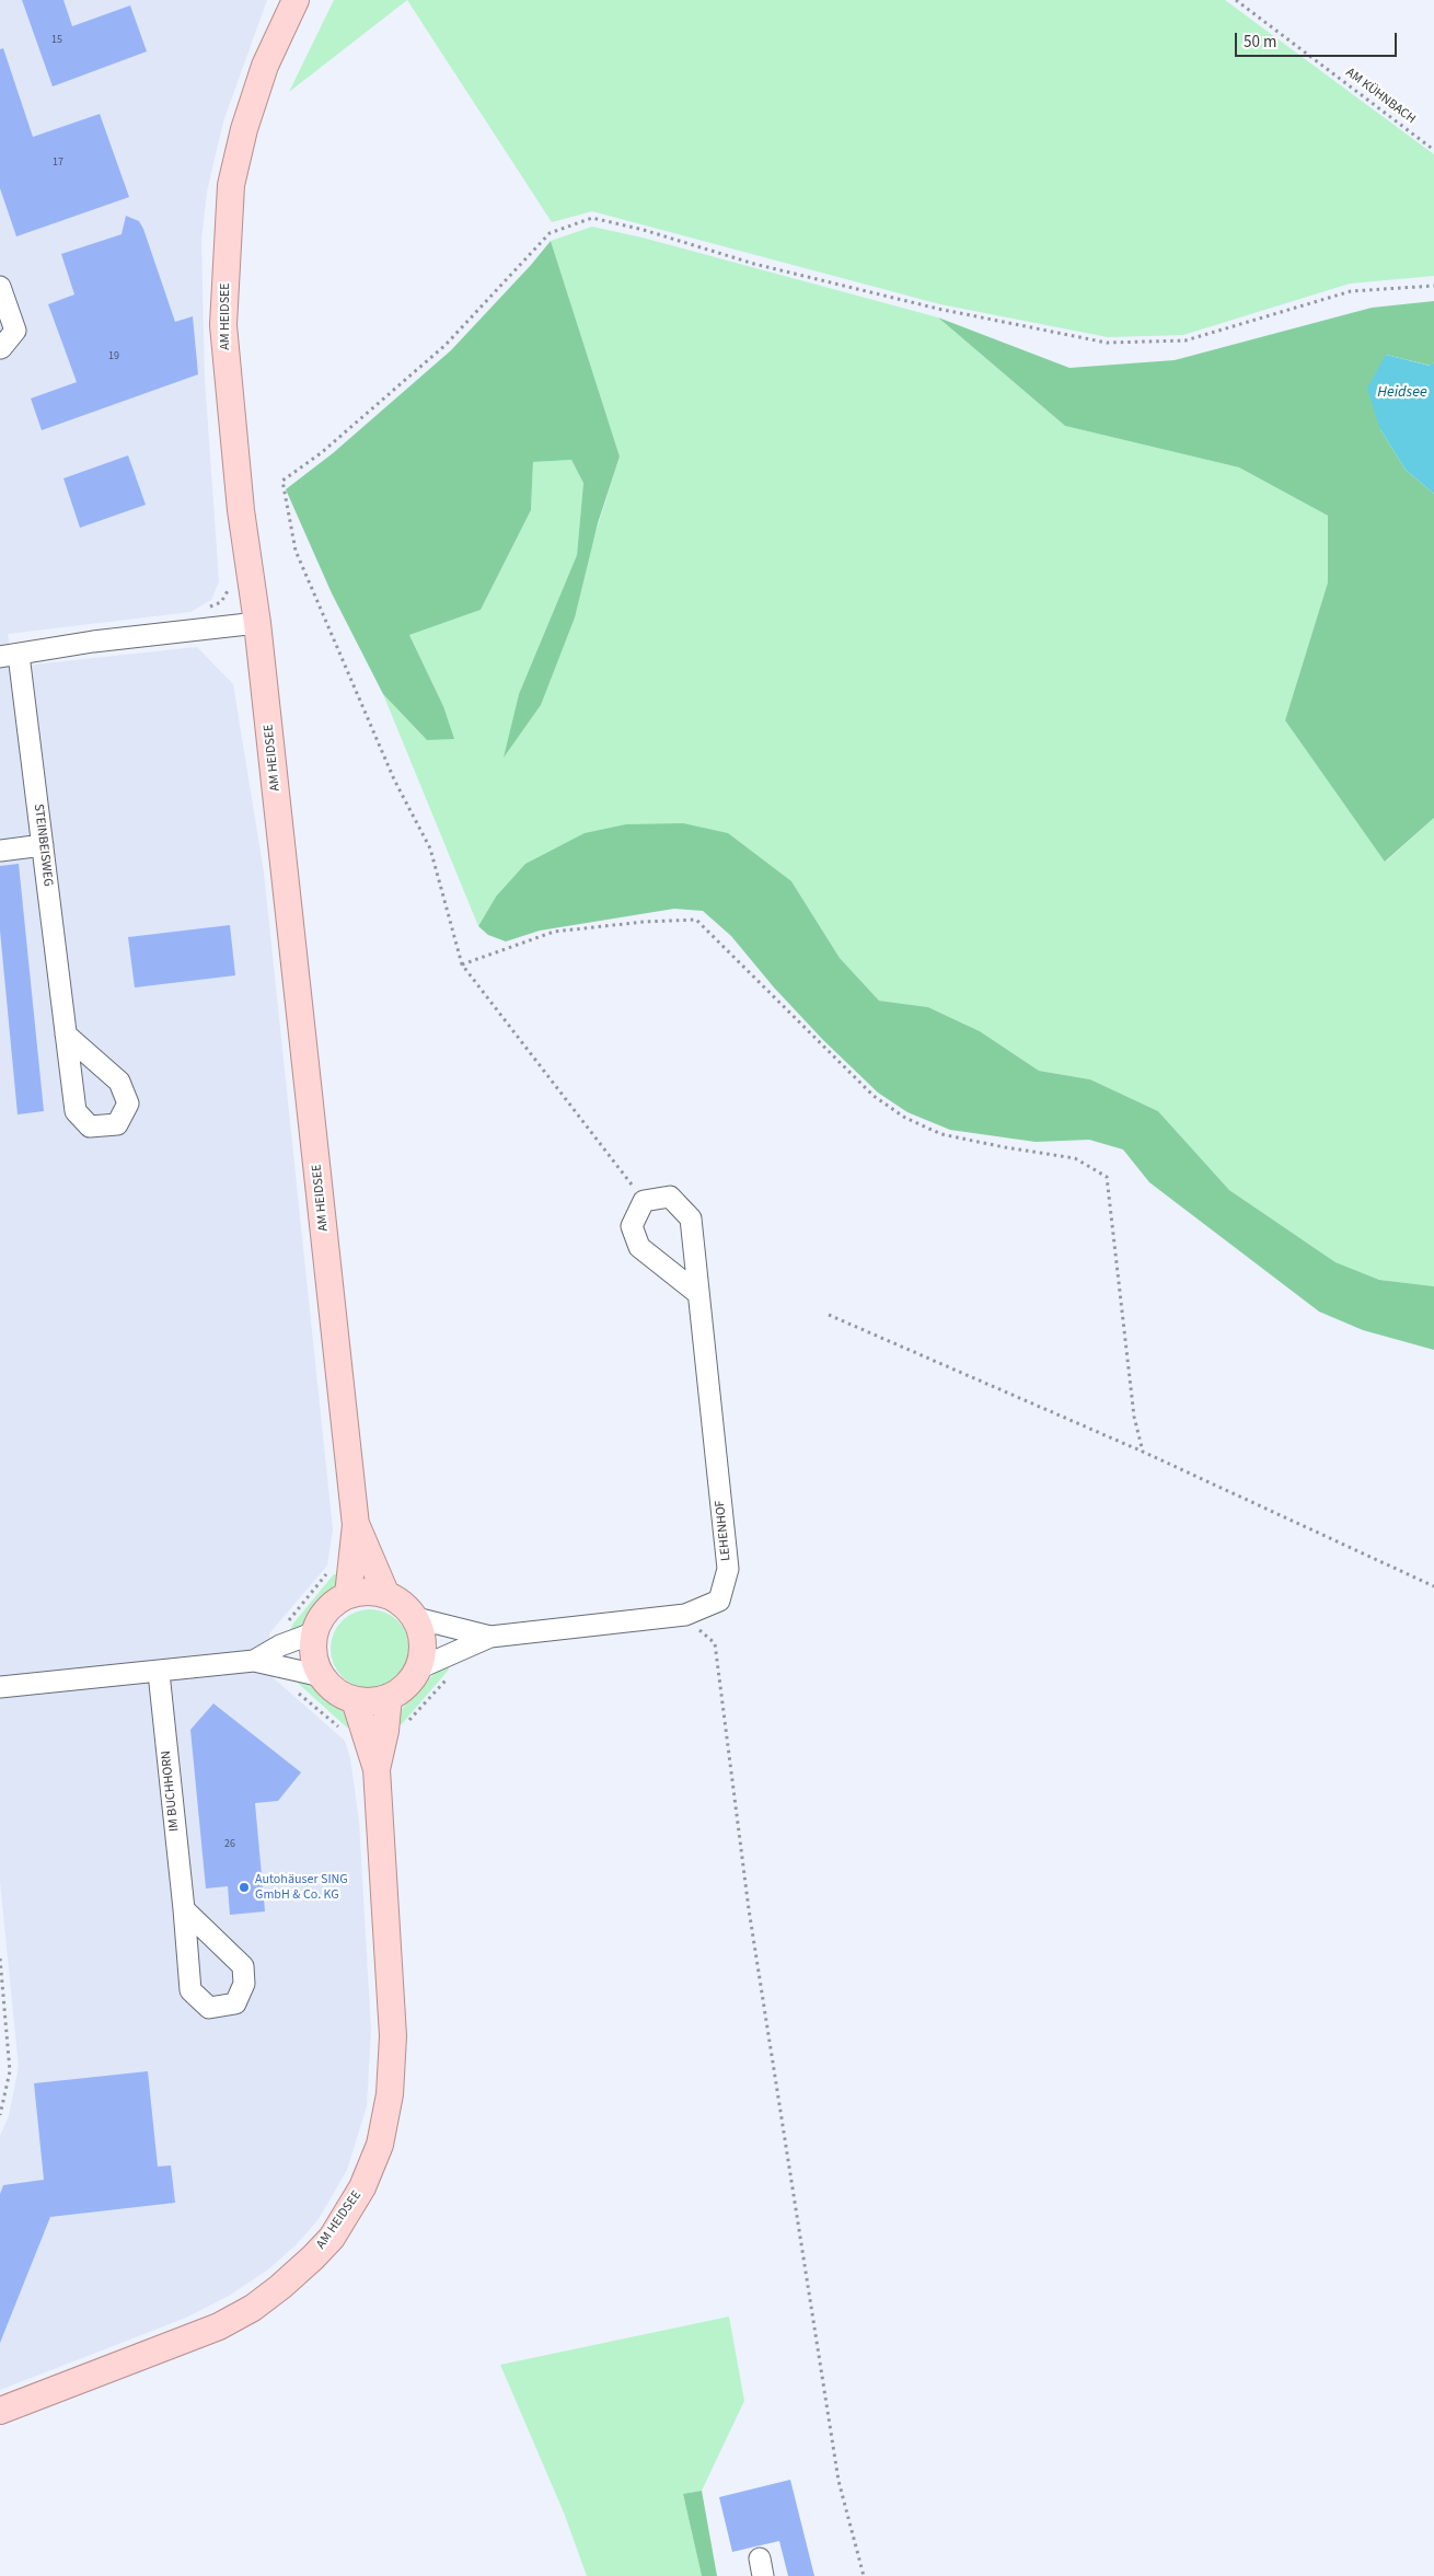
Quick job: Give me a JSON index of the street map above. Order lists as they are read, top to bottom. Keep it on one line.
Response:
{"streets":{"main road":["AM HEIDSEE"],"street":["STEINBEISWEG","LEHENHOF","IM BUCHHORN"],"path":["AM KÜHNBACH"]},"crossings":[["AM HEIDSEE","STEINBEISWEG"],["AM HEIDSEE","LEHENHOF"]],"water":["Heidsee"],"places":["Autohäuser SING GmbH & Co. KG"],"house_numbers":["15","17","19","26"],"scale_bar":"50 m"}
